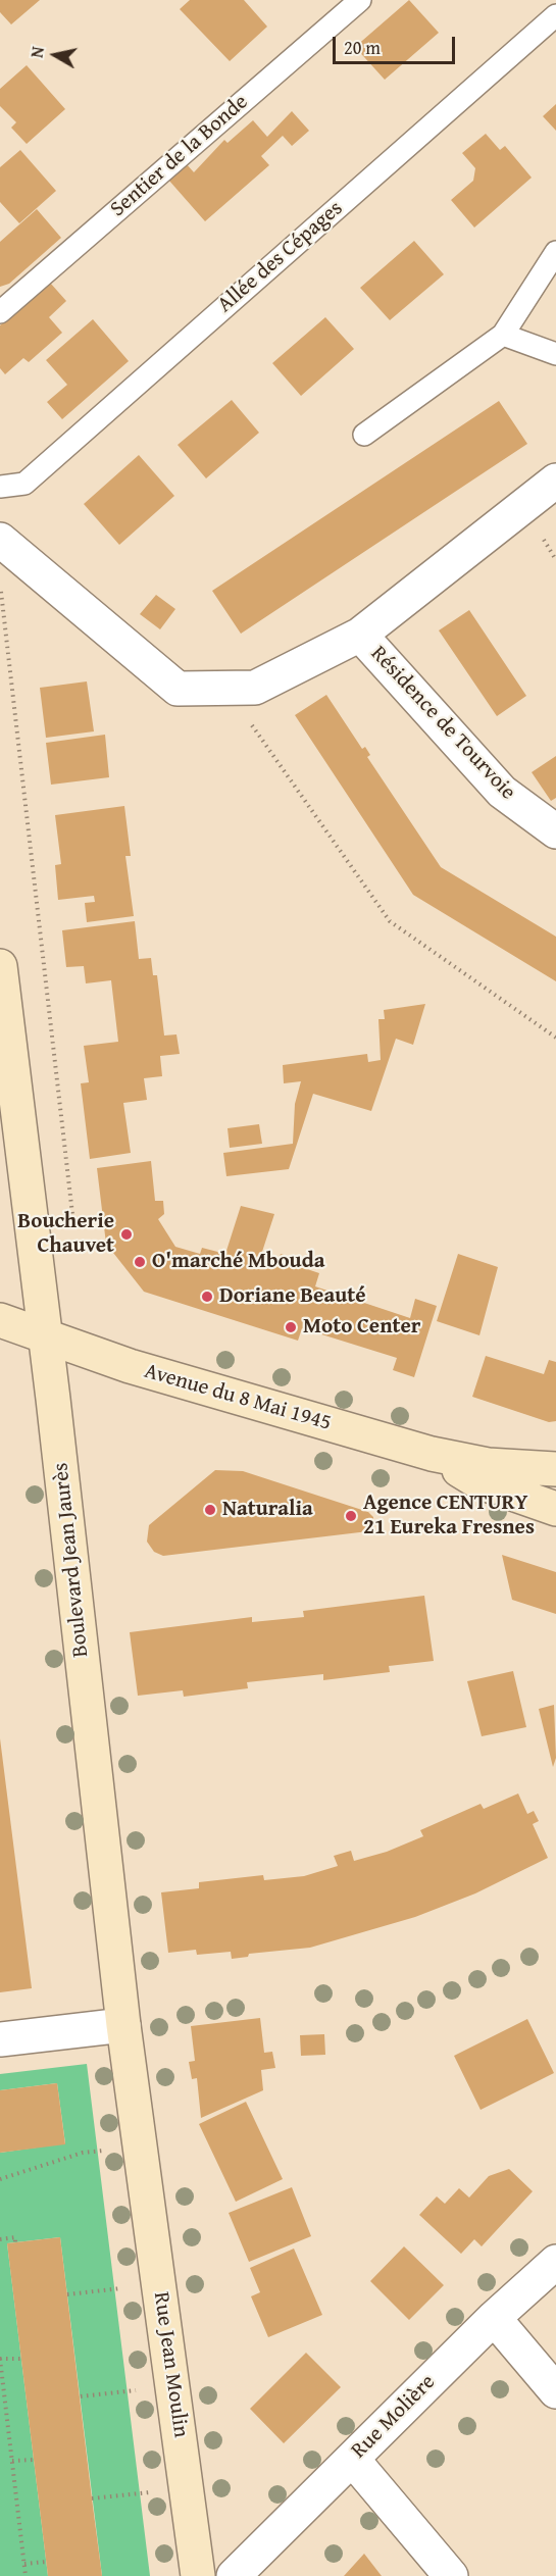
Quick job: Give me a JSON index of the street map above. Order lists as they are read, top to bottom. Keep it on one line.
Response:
{"streets":{"main road":["Avenue du 8 Mai 1945","Boulevard Jean Jaurès","Rue Jean Moulin"],"street":["Résidence de Tourvoie","Rue Molière"],"lane":["Sentier de la Bonde","Allée des Cépages"]},"crossings":[["Avenue du 8 Mai 1945","Boulevard Jean Jaurès"],["Boulevard Jean Jaurès","Rue Jean Moulin"]],"places":["Boucherie Chauvet","O'marché Mbouda","Doriane Beauté","Moto Center","Naturalia","Agence CENTURY 21 Eureka Fresnes"],"scale_bar":"20 m","north":"left"}
